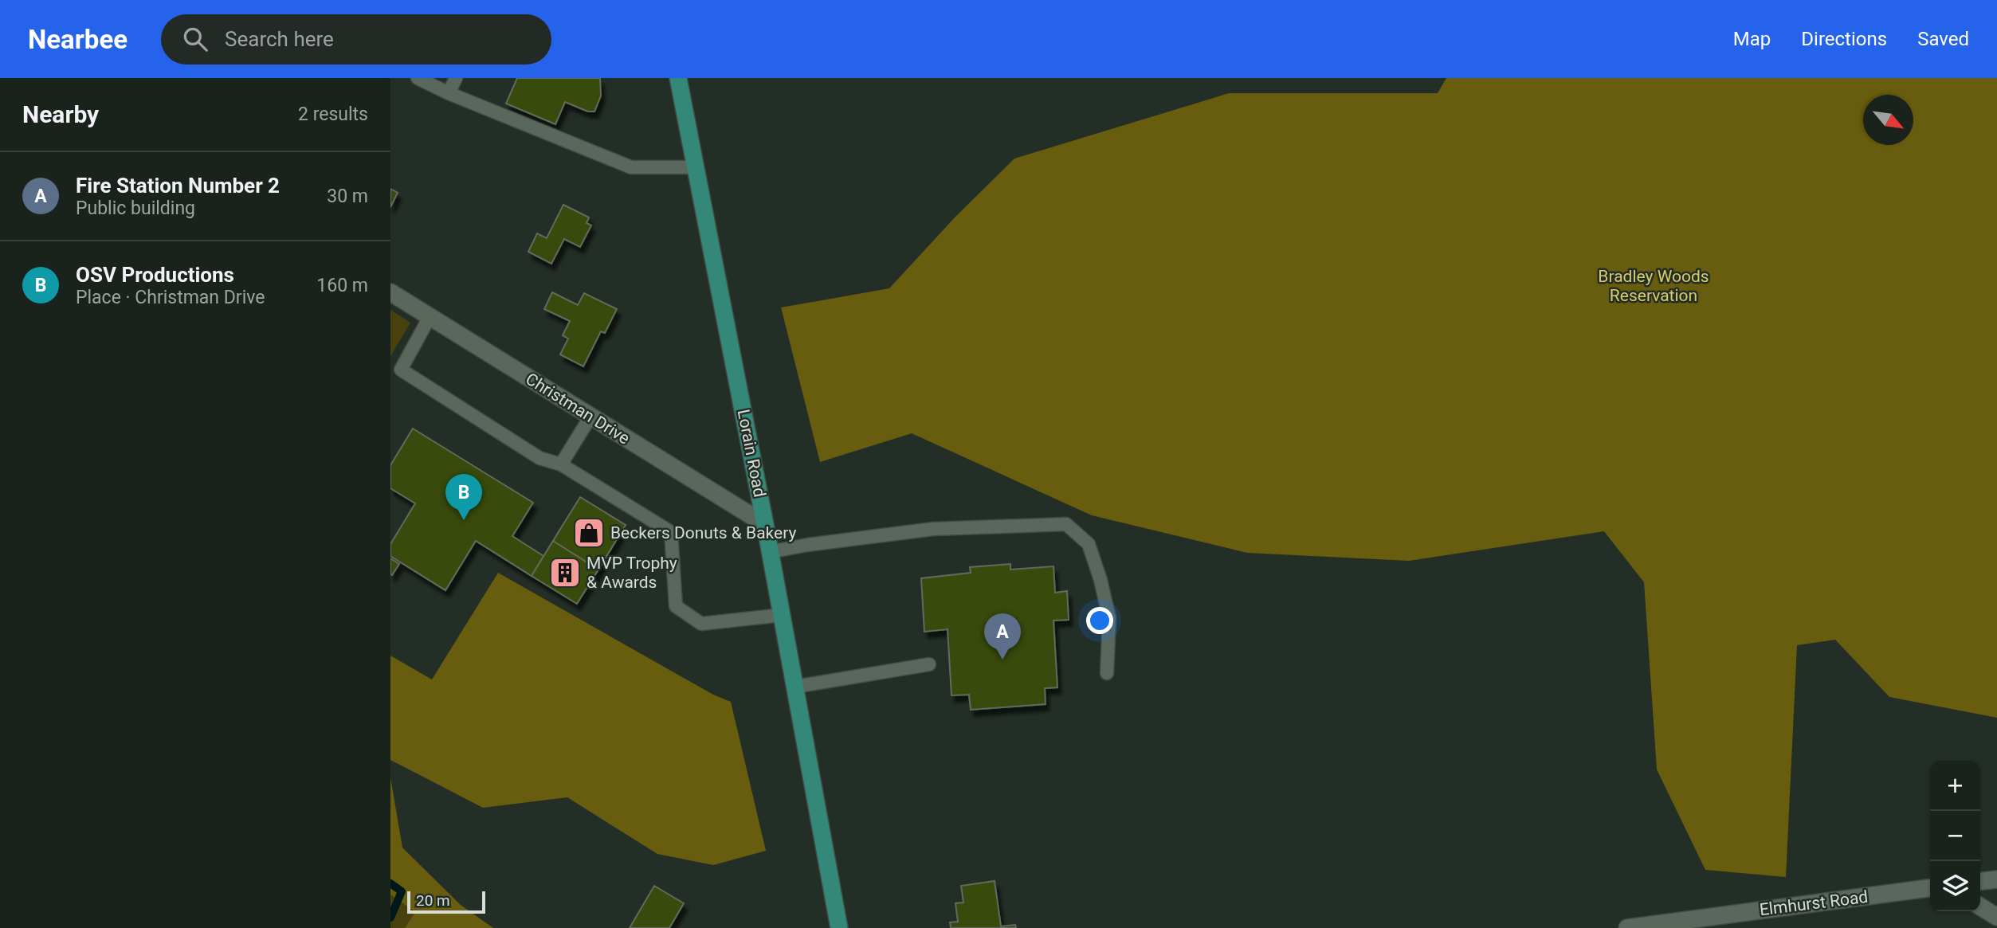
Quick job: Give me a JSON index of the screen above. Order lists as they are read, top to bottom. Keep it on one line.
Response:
{"streets":{"main road":["Lorain Road"],"street":["Christman Drive","Elmhurst Road"]},"crossings":[["Christman Drive","Lorain Road"]],"parks":["Bradley Woods Reservation"],"places":{"shop":["Beckers Donuts & Bakery"],"building":["MVP Trophy & Awards"]},"scale_bar":"20 m","north":"bottom right","page":{"header":"Nearbee","search":"Search here","nav":["Map","Directions","Saved"],"heading":["Nearby","2 results"],"list":[{"mark":"A","name":"Fire Station Number 2","note":"Public building","value":"30 m"},{"mark":"B","name":"OSV Productions","note":"Place · Christman Drive","value":"160 m"}],"pins":["B","A"],"map_buttons":["+","−"],"scale":"20 m"}}
